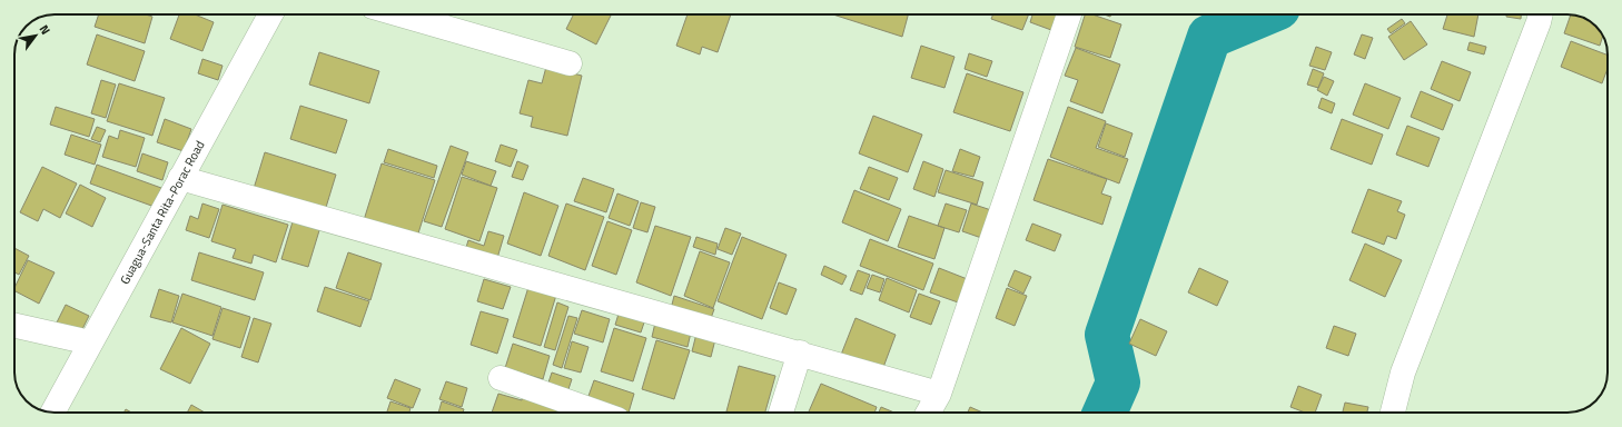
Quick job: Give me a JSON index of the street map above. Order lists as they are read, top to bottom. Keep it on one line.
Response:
{"streets":{"street":["Guagua-Santa Rita-Porac Road"]},"north":"top right"}
